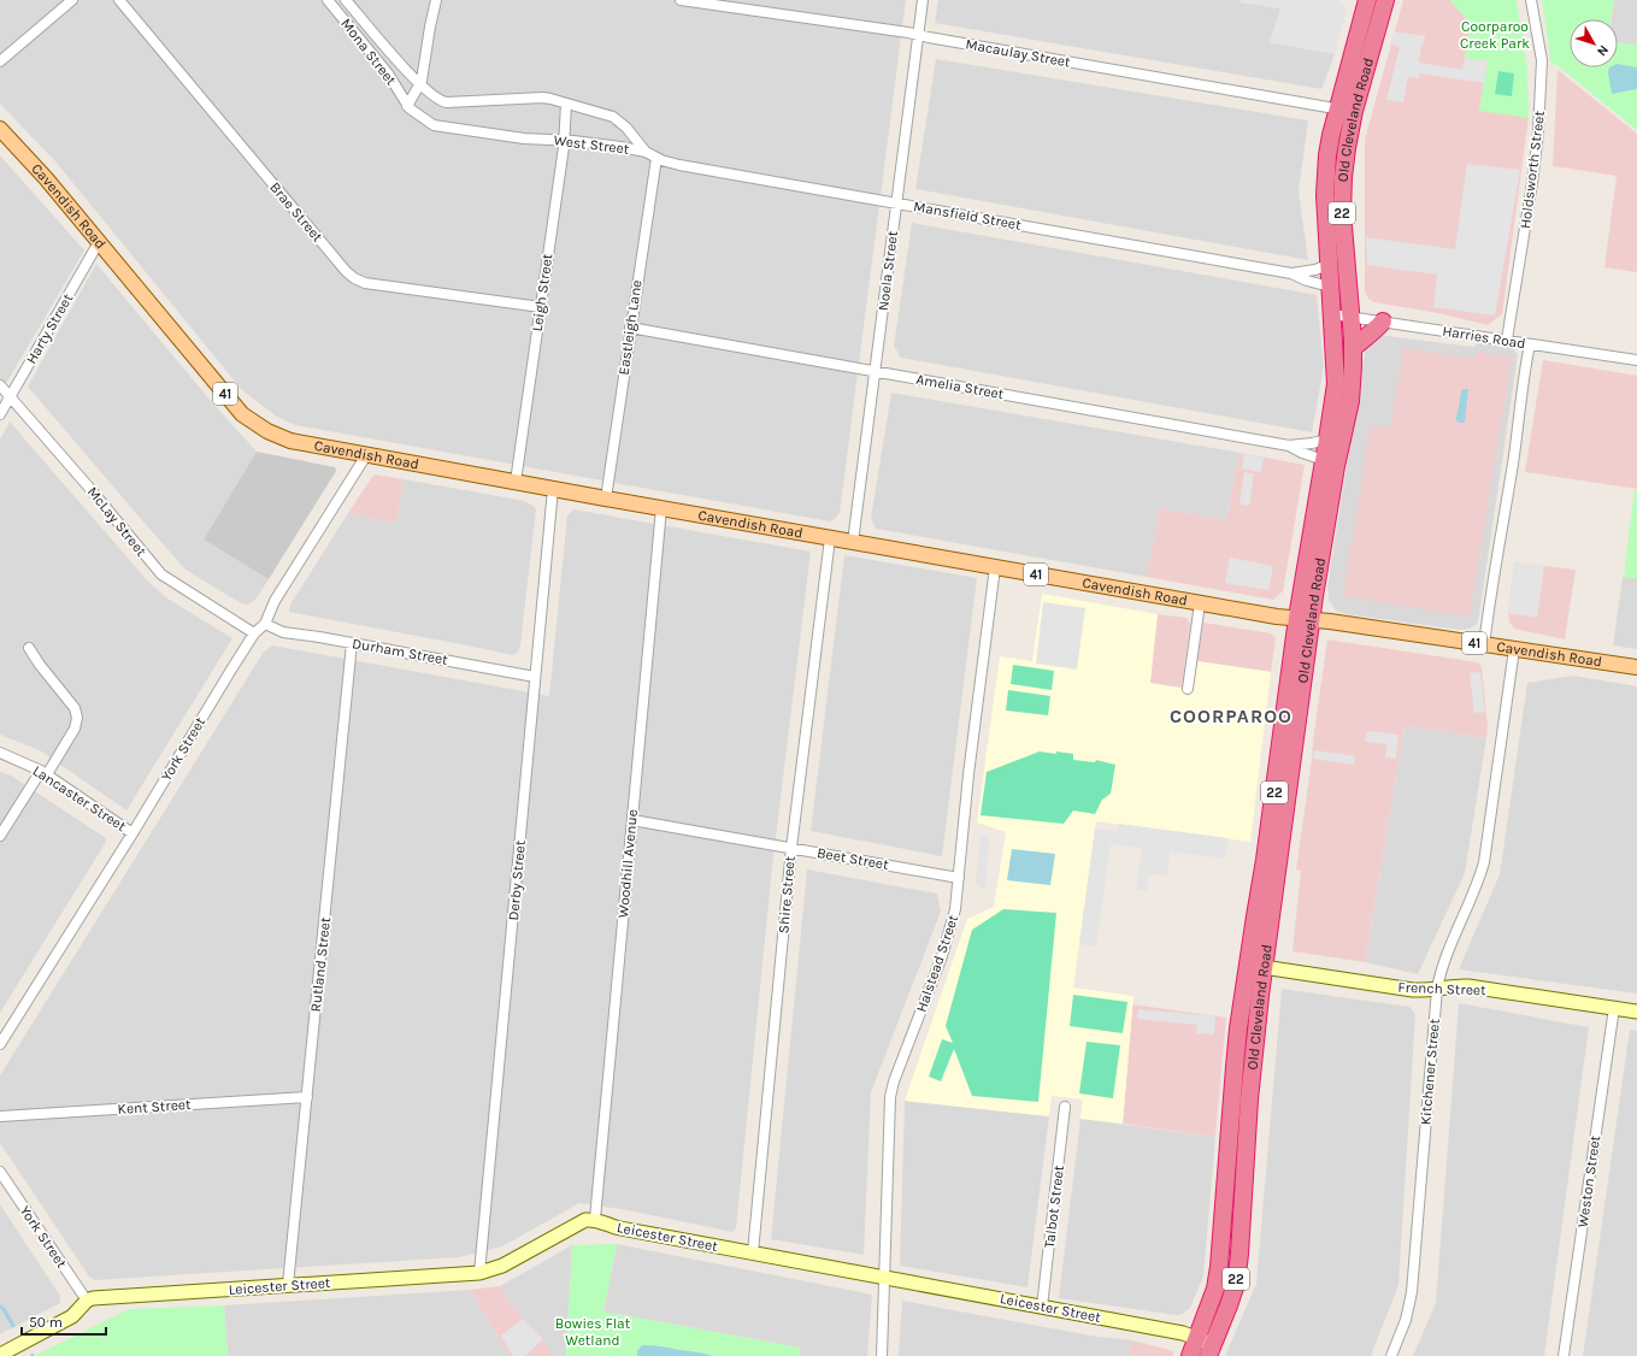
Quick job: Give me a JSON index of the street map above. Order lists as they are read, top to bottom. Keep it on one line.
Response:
{"streets":{"highway":["Old Cleveland Road","22"],"main road":["Cavendish Road","41"],"street":["Mona Street","Macaulay Street","West Street","Holdsworth Street","Brae Street","Mansfield Street","Noela Street","Leigh Street","Eastleigh Lane","Harty Street","Harries Road","Amelia Street","McLay Street","Durham Street","York Street","Lancaster Street","Beet Street","Woodhill Avenue","Derby Street","Shire Street","Halstead Street","Rutland Street","French Street","Kitchener Street","Kent Street","Weston Street","Talbot Street","Leicester Street"]},"crossings":[["Mona Street","West Street"],["Macaulay Street","Old Cleveland Road"],["Macaulay Street","Noela Street"],["Old Cleveland Road","Cavendish Road"],["Old Cleveland Road","Mansfield Street"],["Old Cleveland Road","Harries Road"],["Old Cleveland Road","Amelia Street"],["Old Cleveland Road","French Street"],["Old Cleveland Road","Leicester Street"],["West Street","Mansfield Street"],["West Street","Leigh Street"],["Holdsworth Street","Harries Road"],["Cavendish Road","Noela Street"],["Cavendish Road","Leigh Street"],["Cavendish Road","Eastleigh Lane"],["Cavendish Road","Harty Street"],["Cavendish Road","York Street"],["Cavendish Road","Woodhill Avenue"],["Cavendish Road","Derby Street"],["Cavendish Road","Shire Street"],["Cavendish Road","Halstead Street"],["Cavendish Road","Kitchener Street"],["Brae Street","Leigh Street"],["Mansfield Street","Noela Street"],["Mansfield Street","Eastleigh Lane"],["Noela Street","Amelia Street"],["Eastleigh Lane","Amelia Street"],["Harty Street","McLay Street"],["McLay Street","York Street"],["Durham Street","York Street"],["Durham Street","Derby Street"],["Durham Street","Rutland Street"],["York Street","Lancaster Street"],["York Street","Leicester Street"],["Beet Street","Woodhill Avenue"],["Beet Street","Shire Street"],["Beet Street","Halstead Street"],["Woodhill Avenue","Leicester Street"],["Derby Street","Leicester Street"],["Shire Street","Leicester Street"],["Halstead Street","Leicester Street"],["Rutland Street","Kent Street"],["Rutland Street","Leicester Street"],["French Street","Kitchener Street"],["French Street","Weston Street"],["Talbot Street","Leicester Street"]],"districts":["COORPAROO"],"parks":["Coorparoo Creek Park","Bowies Flat Wetland"],"scale_bar":"50 m","north":"bottom right"}
